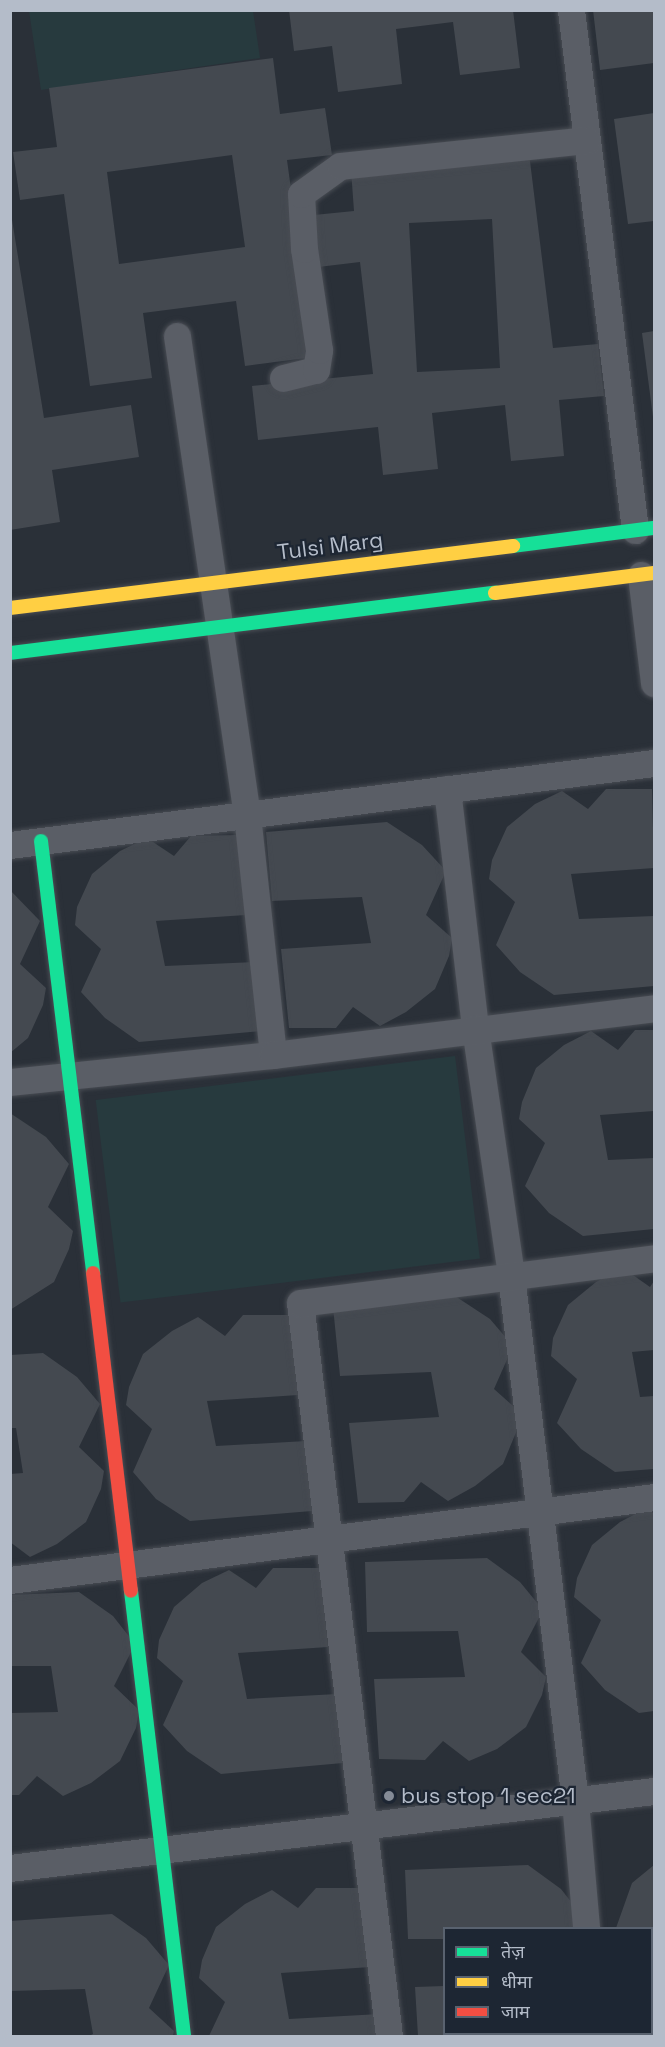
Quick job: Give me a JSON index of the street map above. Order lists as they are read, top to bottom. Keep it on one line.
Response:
{"streets":{"street":["Tulsi Marg"]},"places":["bus stop 1 sec21"],"legend":["तेज़","धीमा","जाम"]}
